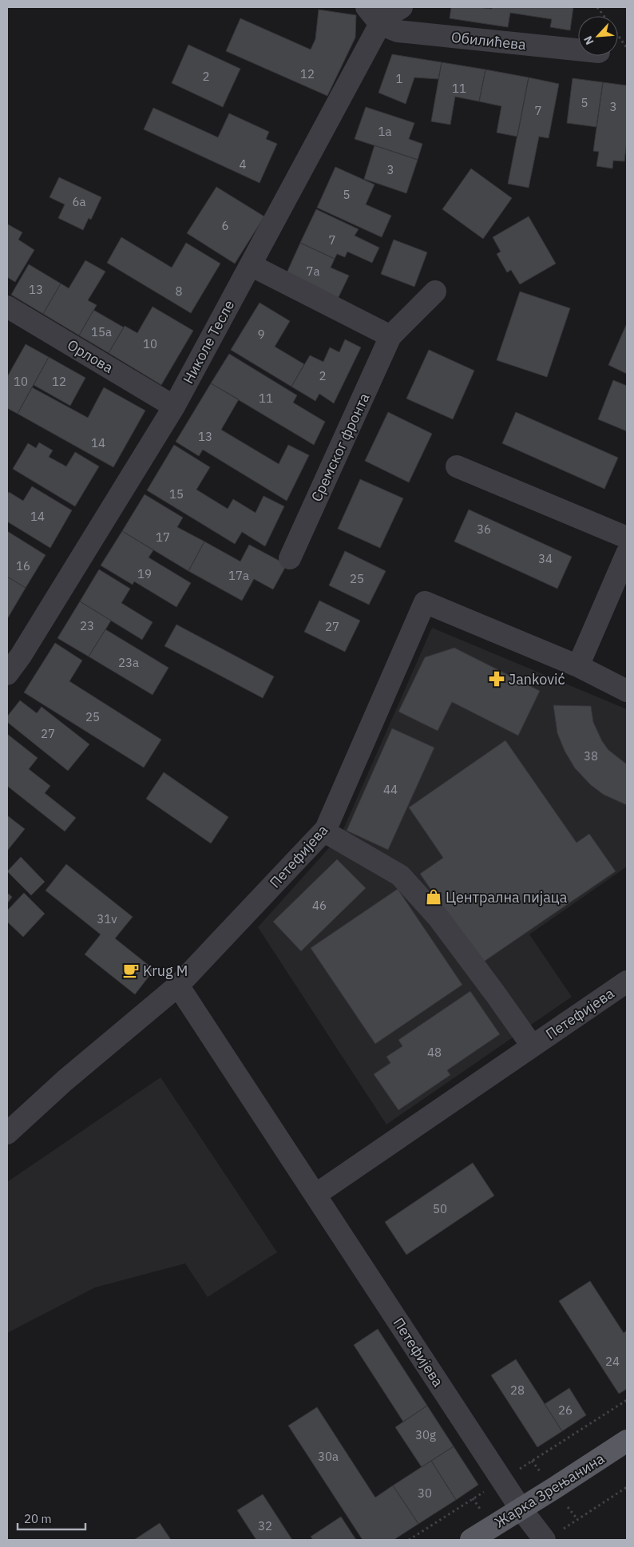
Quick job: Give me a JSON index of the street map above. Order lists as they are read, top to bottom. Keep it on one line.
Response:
{"streets":{"main road":["Жарка Зрењанина"],"street":["Обилићева","Николе Тесле","Орлова","Сремског фронта","Петефијева"]},"crossings":[["Обилићева","Николе Тесле"],["Николе Тесле","Орлова"],["Петефијева","Жарка Зрењанина"]],"places":{"pharmacy":["Janković"],"shop":["Централна пијаца"],"cafe":["Krug M"]},"house_numbers":["12","2","1","11","5","3","7","1a","4","3","5","6a","6","7","7a","13","8","15a","9","10","2","10","12","11","13","14","15","14","36","17","34","16","19","17a","25","23","27","23a","25","27","38","44","46","31v","48","50","24","28","26","30g","30a","30","32"],"scale_bar":"20 m","north":"bottom left"}
